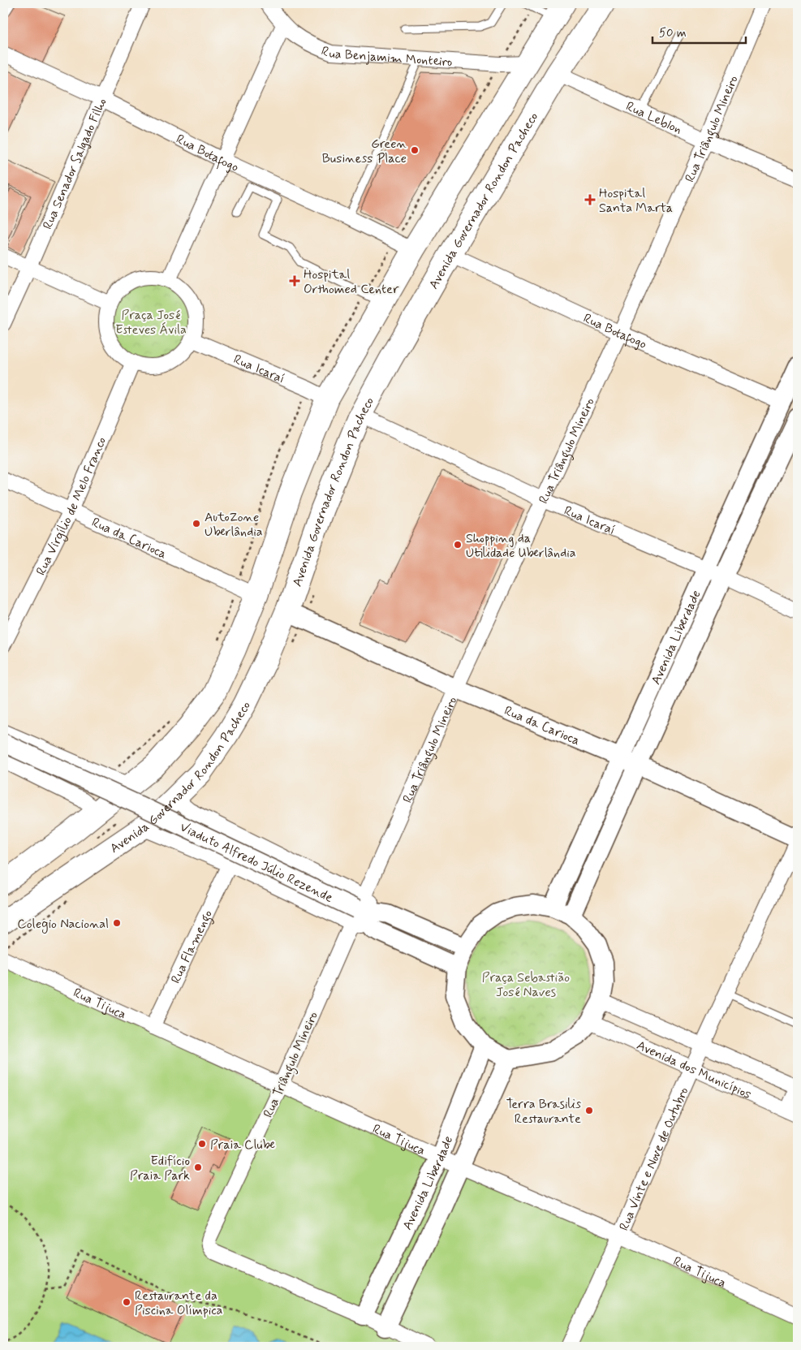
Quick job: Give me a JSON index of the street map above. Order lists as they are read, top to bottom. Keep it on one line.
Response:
{"streets":{"main road":["Avenida Governador Rondon Pacheco"],"street":["Rua Benjamim Monteiro","Rua Leblon","Rua Triângulo Mineiro","Rua Botafogo","Rua Senador Salgado Filho","Rua Icaraí","Rua Virgílio de Melo Franco","Rua da Carioca","Avenida Liberdade","Viaduto Alfredo Júlio Rezende","Rua Flamengo","Rua Tijuca","Avenida dos Municípios","Rua Vinte e Nove de Outubro"]},"crossings":[["Rua Benjamim Monteiro","Avenida Governador Rondon Pacheco"],["Rua Leblon","Rua Triângulo Mineiro"],["Rua Leblon","Avenida Governador Rondon Pacheco"],["Rua Triângulo Mineiro","Rua Botafogo"],["Rua Triângulo Mineiro","Rua Icaraí"],["Rua Triângulo Mineiro","Rua da Carioca"],["Rua Triângulo Mineiro","Avenida Liberdade"],["Rua Triângulo Mineiro","Viaduto Alfredo Júlio Rezende"],["Rua Triângulo Mineiro","Rua Tijuca"],["Rua Botafogo","Rua Senador Salgado Filho"],["Rua Botafogo","Avenida Governador Rondon Pacheco"],["Rua Botafogo","Avenida Liberdade"],["Avenida Governador Rondon Pacheco","Rua Icaraí"],["Avenida Governador Rondon Pacheco","Rua da Carioca"],["Rua Icaraí","Rua Virgílio de Melo Franco"],["Rua Icaraí","Avenida Liberdade"],["Rua Virgílio de Melo Franco","Rua da Carioca"],["Rua da Carioca","Avenida Liberdade"],["Rua da Carioca","Rua Vinte e Nove de Outubro"],["Avenida Liberdade","Rua Tijuca"],["Rua Flamengo","Rua Tijuca"],["Rua Tijuca","Rua Vinte e Nove de Outubro"],["Avenida dos Municípios","Rua Vinte e Nove de Outubro"]],"parks":["Praça José Esteves Ávila","Praça Sebastião José Naves"],"places":{"other":["Green Business Place","AutoZone Uberlândia","Shopping da Utilidade Uberlândia","Colegio Nacional","Terra Brasilis Restaurante","Praia Clube","Edifício Praia Park","Restaurante da Piscina Olímpica"],"health":["Hospital Santa Marta","Hospital Orthomed Center"]},"scale_bar":"50 m"}
